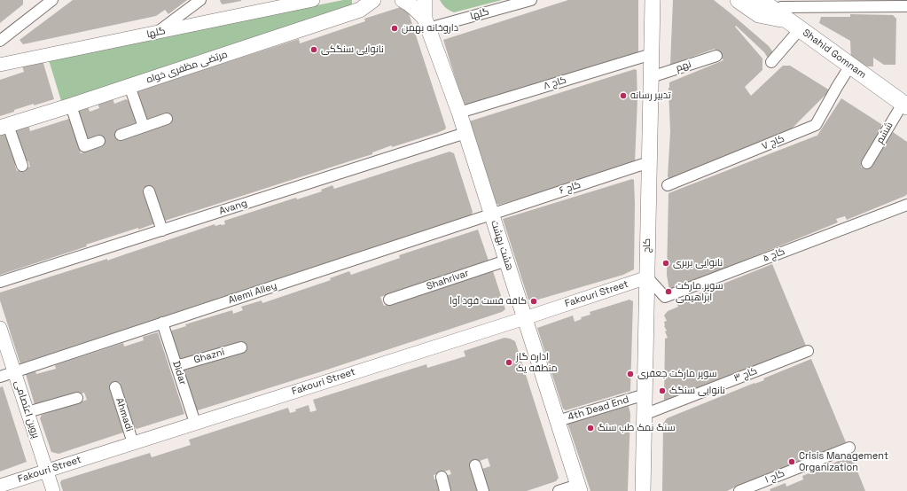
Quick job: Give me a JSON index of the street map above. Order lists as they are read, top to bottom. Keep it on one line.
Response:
{"streets":{"main road":["Shahid Gomnam","مرتضی مظفری خواه","هشت بهشت","کاج"],"street":["گلها","نهم","کاج ۸","ششم","کاج ۷","کاج ۶","Avang","کاج ۵","Shahrivar","Alemi Alley","Fakouri Street","Ghazni","Didar","کاج ۳","4th Dead End","پروین اعتصامی","Ahmadi","کاج ۱"]},"crossings":[["گلها","هشت بهشت"],["Shahid Gomnam","ششم"],["Shahid Gomnam","کاج ۷"],["نهم","کاج"],["کاج ۸","هشت بهشت"],["کاج ۸","کاج"],["کاج ۶","هشت بهشت"],["کاج ۶","کاج"],["کاج ۶","Alemi Alley"],["Avang","هشت بهشت"],["هشت بهشت","Shahrivar"],["هشت بهشت","Alemi Alley"],["هشت بهشت","Fakouri Street"],["هشت بهشت","4th Dead End"],["کاج","کاج ۵"],["کاج","Fakouri Street"],["کاج","کاج ۳"],["کاج ۵","Fakouri Street"],["Alemi Alley","Didar"],["Alemi Alley","پروین اعتصامی"],["Fakouri Street","Didar"],["Fakouri Street","پروین اعتصامی"],["Fakouri Street","Ahmadi"],["Ghazni","Didar"]],"places":["داروخانه بهمن","نانوایی سنگکی","تدبیر رسانه","نانوایی بربری","سوپر مارکت ابراهیمی","کافه فست فود آوا","اداره گاز منطقه یک","سوپر مارکت جعفری","نانوایی سنگک","سنگ نمک طب سنگ","Crisis Management Organization"]}
